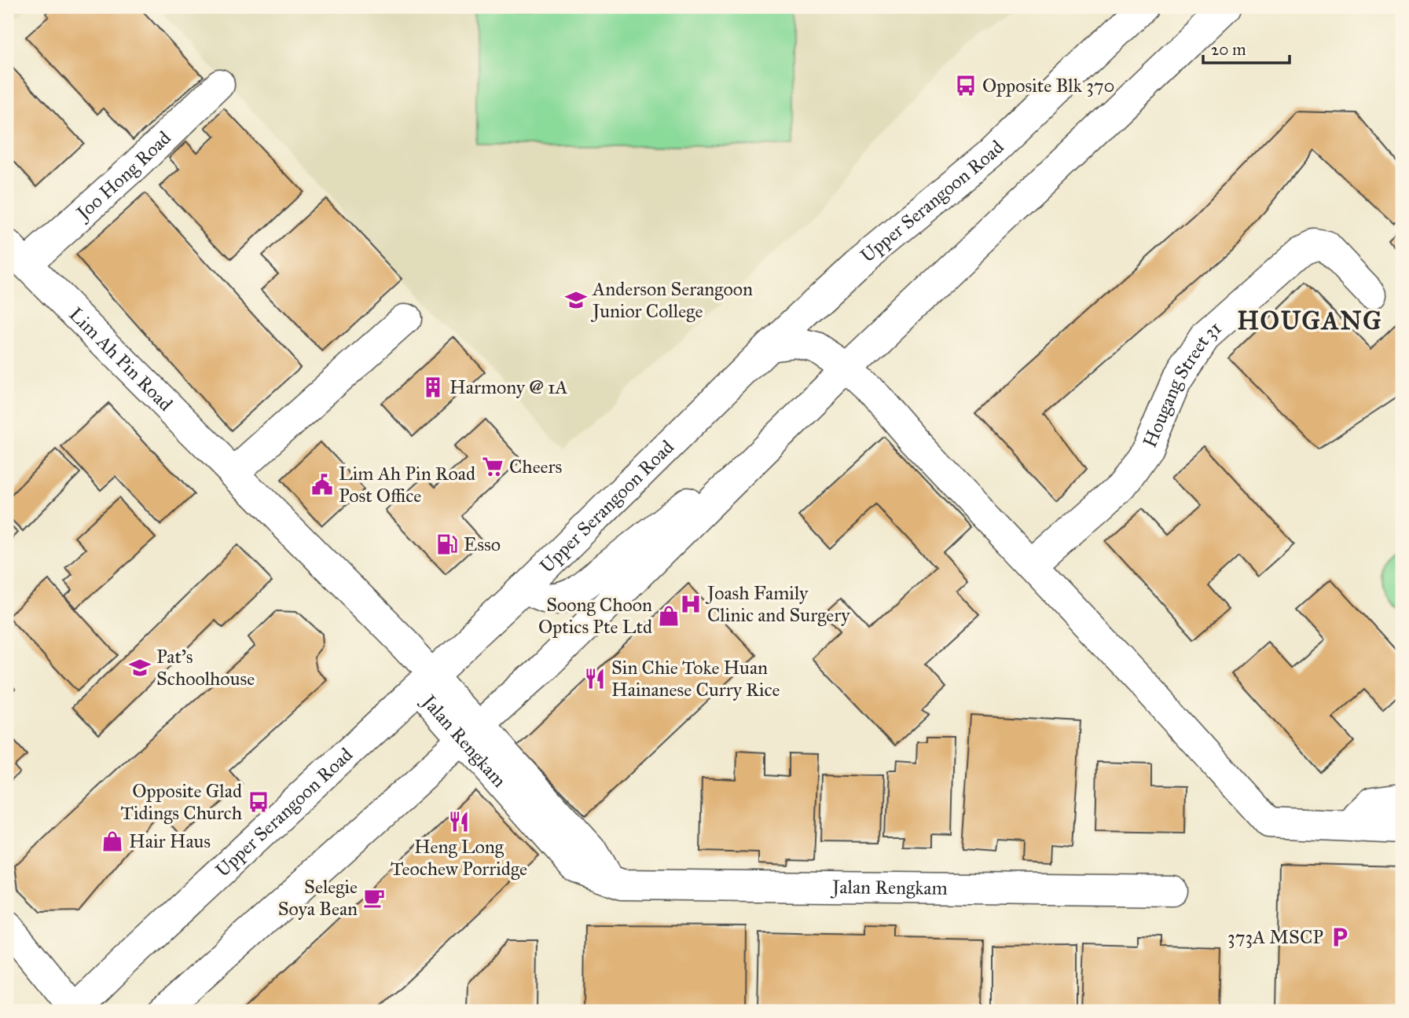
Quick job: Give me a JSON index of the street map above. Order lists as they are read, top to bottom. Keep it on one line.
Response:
{"streets":{"street":["Joo Hong Road","Upper Serangoon Road","Lim Ah Pin Road","Hougang Street 31","Jalan Rengkam"]},"crossings":[["Joo Hong Road","Lim Ah Pin Road"],["Upper Serangoon Road","Lim Ah Pin Road"],["Upper Serangoon Road","Jalan Rengkam"],["Lim Ah Pin Road","Jalan Rengkam"]],"districts":["HOUGANG"],"places":{"bus stop":["Opposite Blk 370","Opposite Glad Tidings Church"],"school or university":["Anderson Serangoon Junior College","Pat's Schoolhouse"],"building":["Harmony @ 1A"],"supermarket":["Cheers"],"public building":["Lim Ah Pin Road Post Office"],"fuel station":["Esso"],"hospital":["Joash Family Clinic and Surgery"],"shop":["Soong Choon Optics Pte Ltd","Hair Haus"],"restaurant":["Sin Chie Toke Huan Hainanese Curry Rice","Heng Long Teochew Porridge"],"cafe":["Selegie Soya Bean"],"parking":["373A MSCP"]},"scale_bar":"20 m"}
